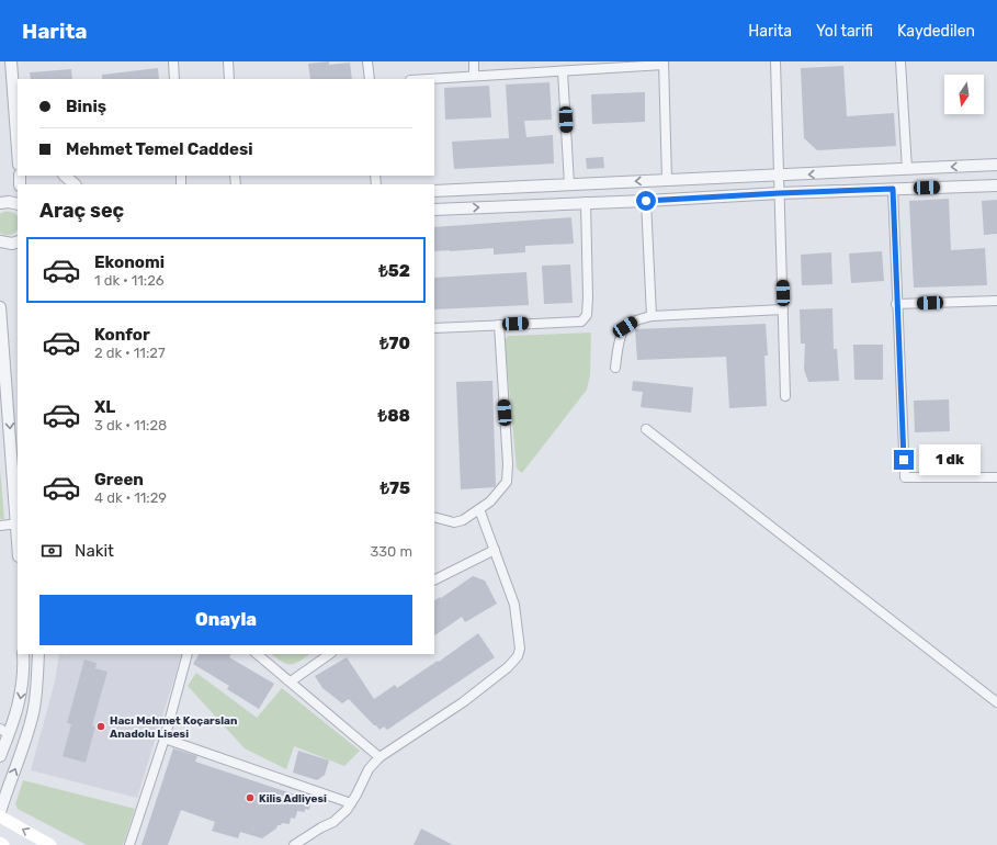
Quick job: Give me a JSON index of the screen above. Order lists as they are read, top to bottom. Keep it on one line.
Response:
{"places":["Hacı Mehmet Koçarslan Anadolu Lisesi","Kilis Adliyesi"],"north":"bottom","page":{"header":"Harita","nav":["Harita","Yol tarifi","Kaydedilen"],"banner":["Biniş","Mehmet Temel Caddesi"],"heading":"Araç seç","list":[{"name":"Ekonomi","note":"1 dk · 11:26","value":"₺52"},{"name":"Konfor","note":"2 dk · 11:27","value":"₺70"},{"name":"XL","note":"3 dk · 11:28","value":"₺88"},{"name":"Green","note":"4 dk · 11:29","value":"₺75"}],"bubble":"1 dk","pay":["Nakit","330 m"],"buttons":"Onayla"}}
